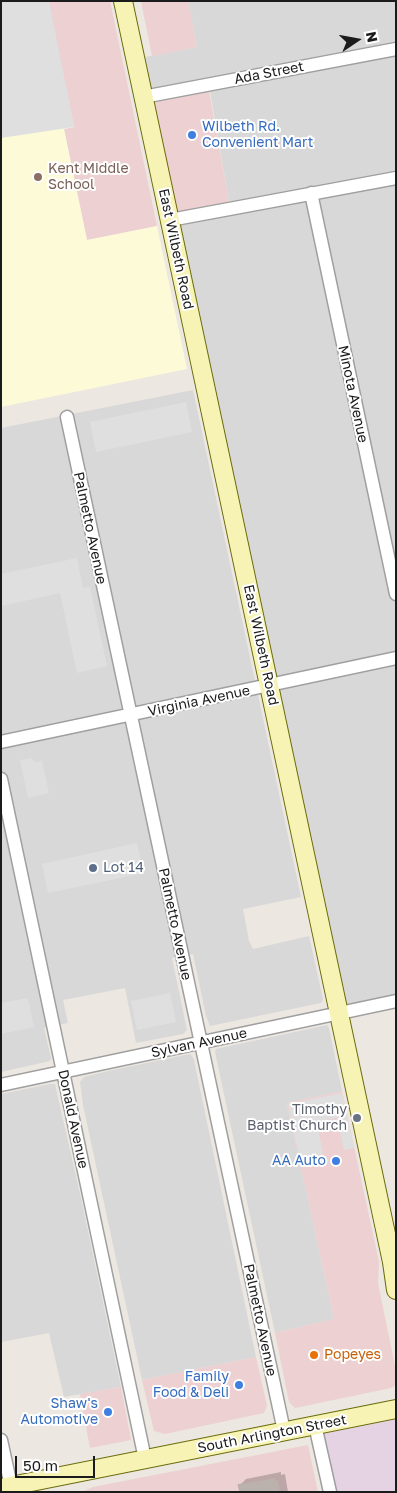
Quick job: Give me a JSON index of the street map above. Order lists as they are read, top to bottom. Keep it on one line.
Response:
{"streets":{"main road":["East Wilbeth Road","South Arlington Street"],"street":["Ada Street","Minota Avenue","Palmetto Avenue","Virginia Avenue","Sylvan Avenue","Donald Avenue"]},"crossings":[["Ada Street","East Wilbeth Road"],["East Wilbeth Road","Virginia Avenue"],["East Wilbeth Road","Sylvan Avenue"],["Palmetto Avenue","Virginia Avenue"],["Palmetto Avenue","Sylvan Avenue"],["Palmetto Avenue","South Arlington Street"],["Sylvan Avenue","Donald Avenue"],["Donald Avenue","South Arlington Street"]],"places":["Wilbeth Rd. Convenient Mart","Kent Middle School","Lot 14","Timothy Baptist Church","AA Auto","Popeyes","Family Food & Deli","Shaw's Automotive"],"scale_bar":"50 m","north":"right"}
